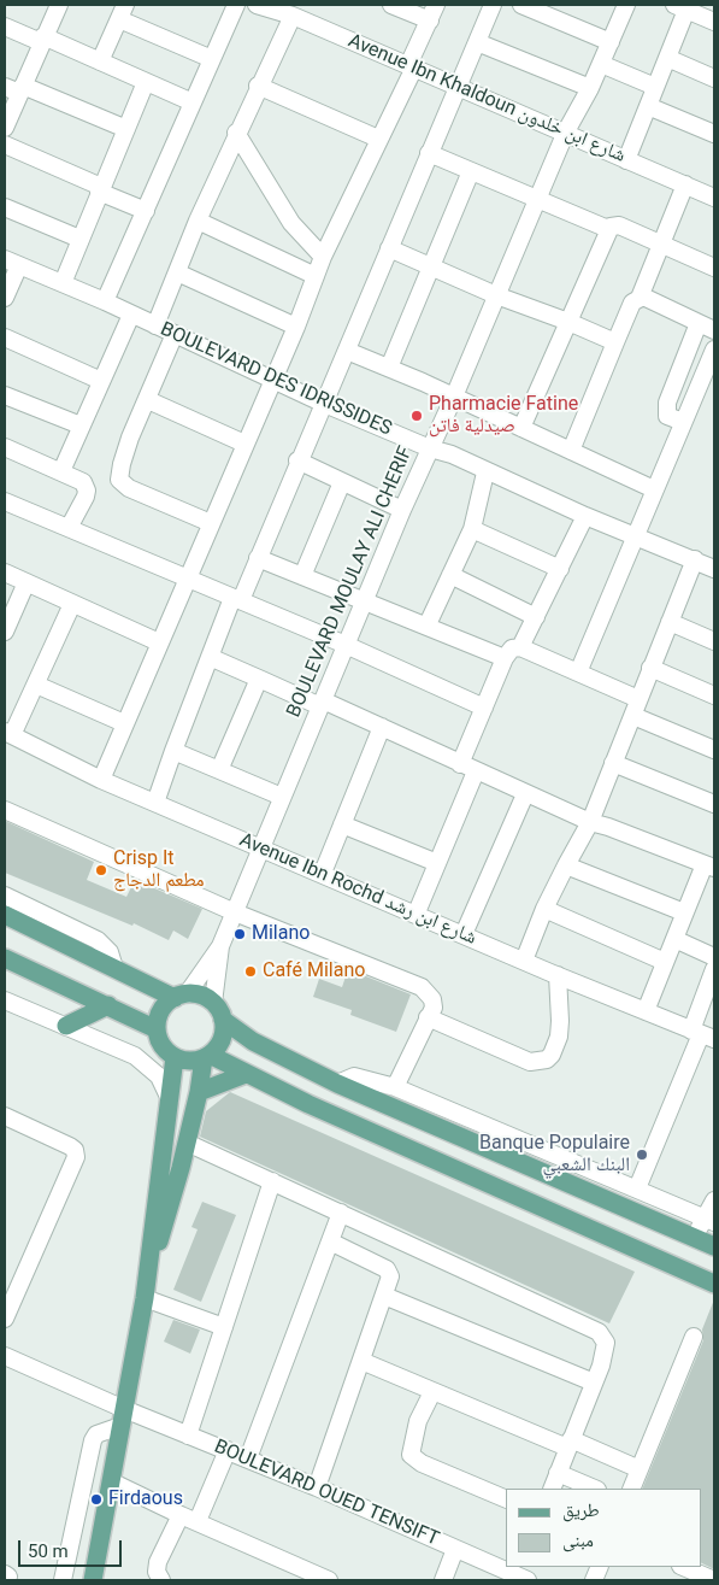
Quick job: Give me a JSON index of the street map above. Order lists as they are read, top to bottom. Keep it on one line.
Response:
{"streets":{"street":["Avenue Ibn Khaldoun شارع ابن خلدون","BOULEVARD DES IDRISSIDES","BOULEVARD MOULAY ALI CHERIF","Avenue Ibn Rochd شارع ابن رشد","BOULEVARD OUED TENSIFT"]},"crossings":[["Avenue Ibn Khaldoun شارع ابن خلدون","BOULEVARD MOULAY ALI CHERIF"],["BOULEVARD DES IDRISSIDES","BOULEVARD MOULAY ALI CHERIF"],["BOULEVARD MOULAY ALI CHERIF","Avenue Ibn Rochd شارع ابن رشد"]],"places":["Pharmacie Fatine صيدلية فاتن","Crisp It مطعم الدجاج","Milano","Café Milano","Banque Populaire البنك الشعبي","Firdaous"],"legend":["طريق","مبنى"],"scale_bar":"50 m"}
